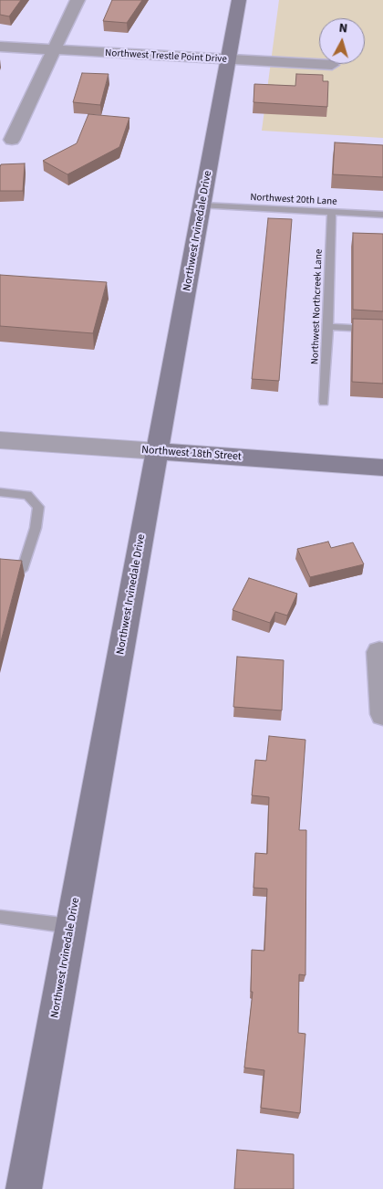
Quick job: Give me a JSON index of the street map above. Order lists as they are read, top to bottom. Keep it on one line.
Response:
{"streets":{"main road":["Northwest Irvinedale Drive","Northwest 18th Street"],"street":["Northwest Trestle Point Drive"],"lane":["Northwest 20th Lane","Northwest Northcreek Lane"]},"crossings":[["Northwest Trestle Point Drive","Northwest Irvinedale Drive"],["Northwest 20th Lane","Northwest Irvinedale Drive"],["Northwest 20th Lane","Northwest Northcreek Lane"],["Northwest Irvinedale Drive","Northwest 18th Street"]],"north":"top"}
